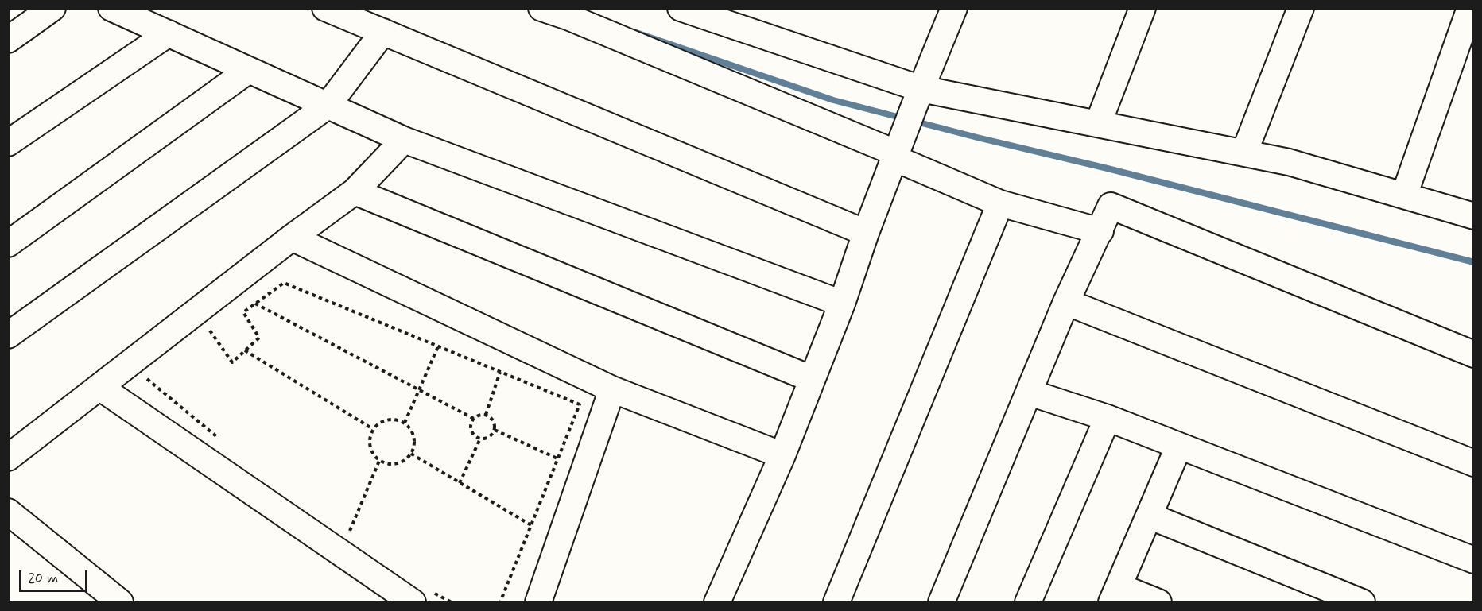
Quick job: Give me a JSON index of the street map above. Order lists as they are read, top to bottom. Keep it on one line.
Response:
{"scale_bar":"20 m"}
